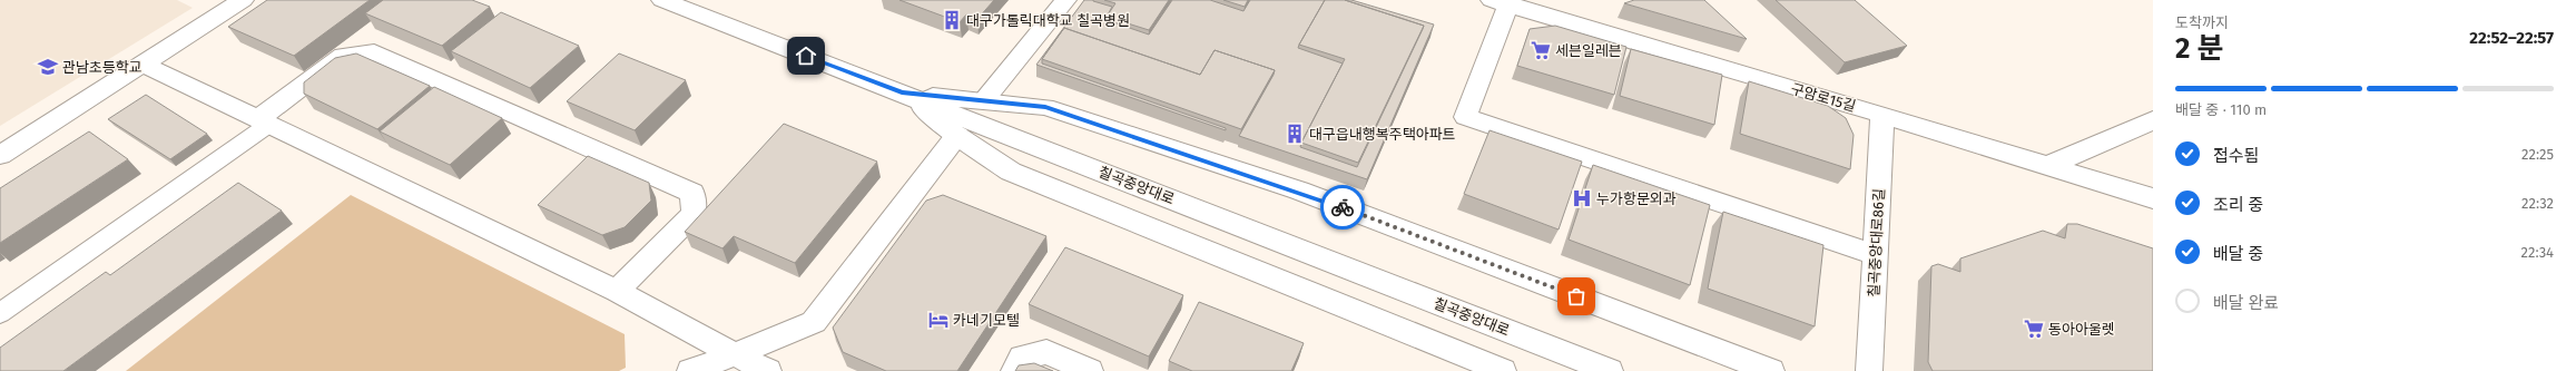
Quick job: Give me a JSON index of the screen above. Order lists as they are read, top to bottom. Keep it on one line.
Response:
{"streets":{"street":["구암로15길","칠곡중앙대로","칠곡중앙대로86길"]},"crossings":[["구암로15길","칠곡중앙대로86길"]],"places":{"building":["대구가톨릭대학교 칠곡병원","대구읍내행복주택아파트"],"supermarket":["세븐일레븐","동아아울렛"],"school or university":["관남초등학교"],"hospital":["누가항문외과"],"hotel":["카네기모텔"]},"page":{"heading":["2 분","도착까지","22:52–22:57"],"bar":"배달 중 · 110 m","list":[["접수됨","22:25"],["조리 중","22:32"],["배달 중","22:34"],"배달 완료"]}}
